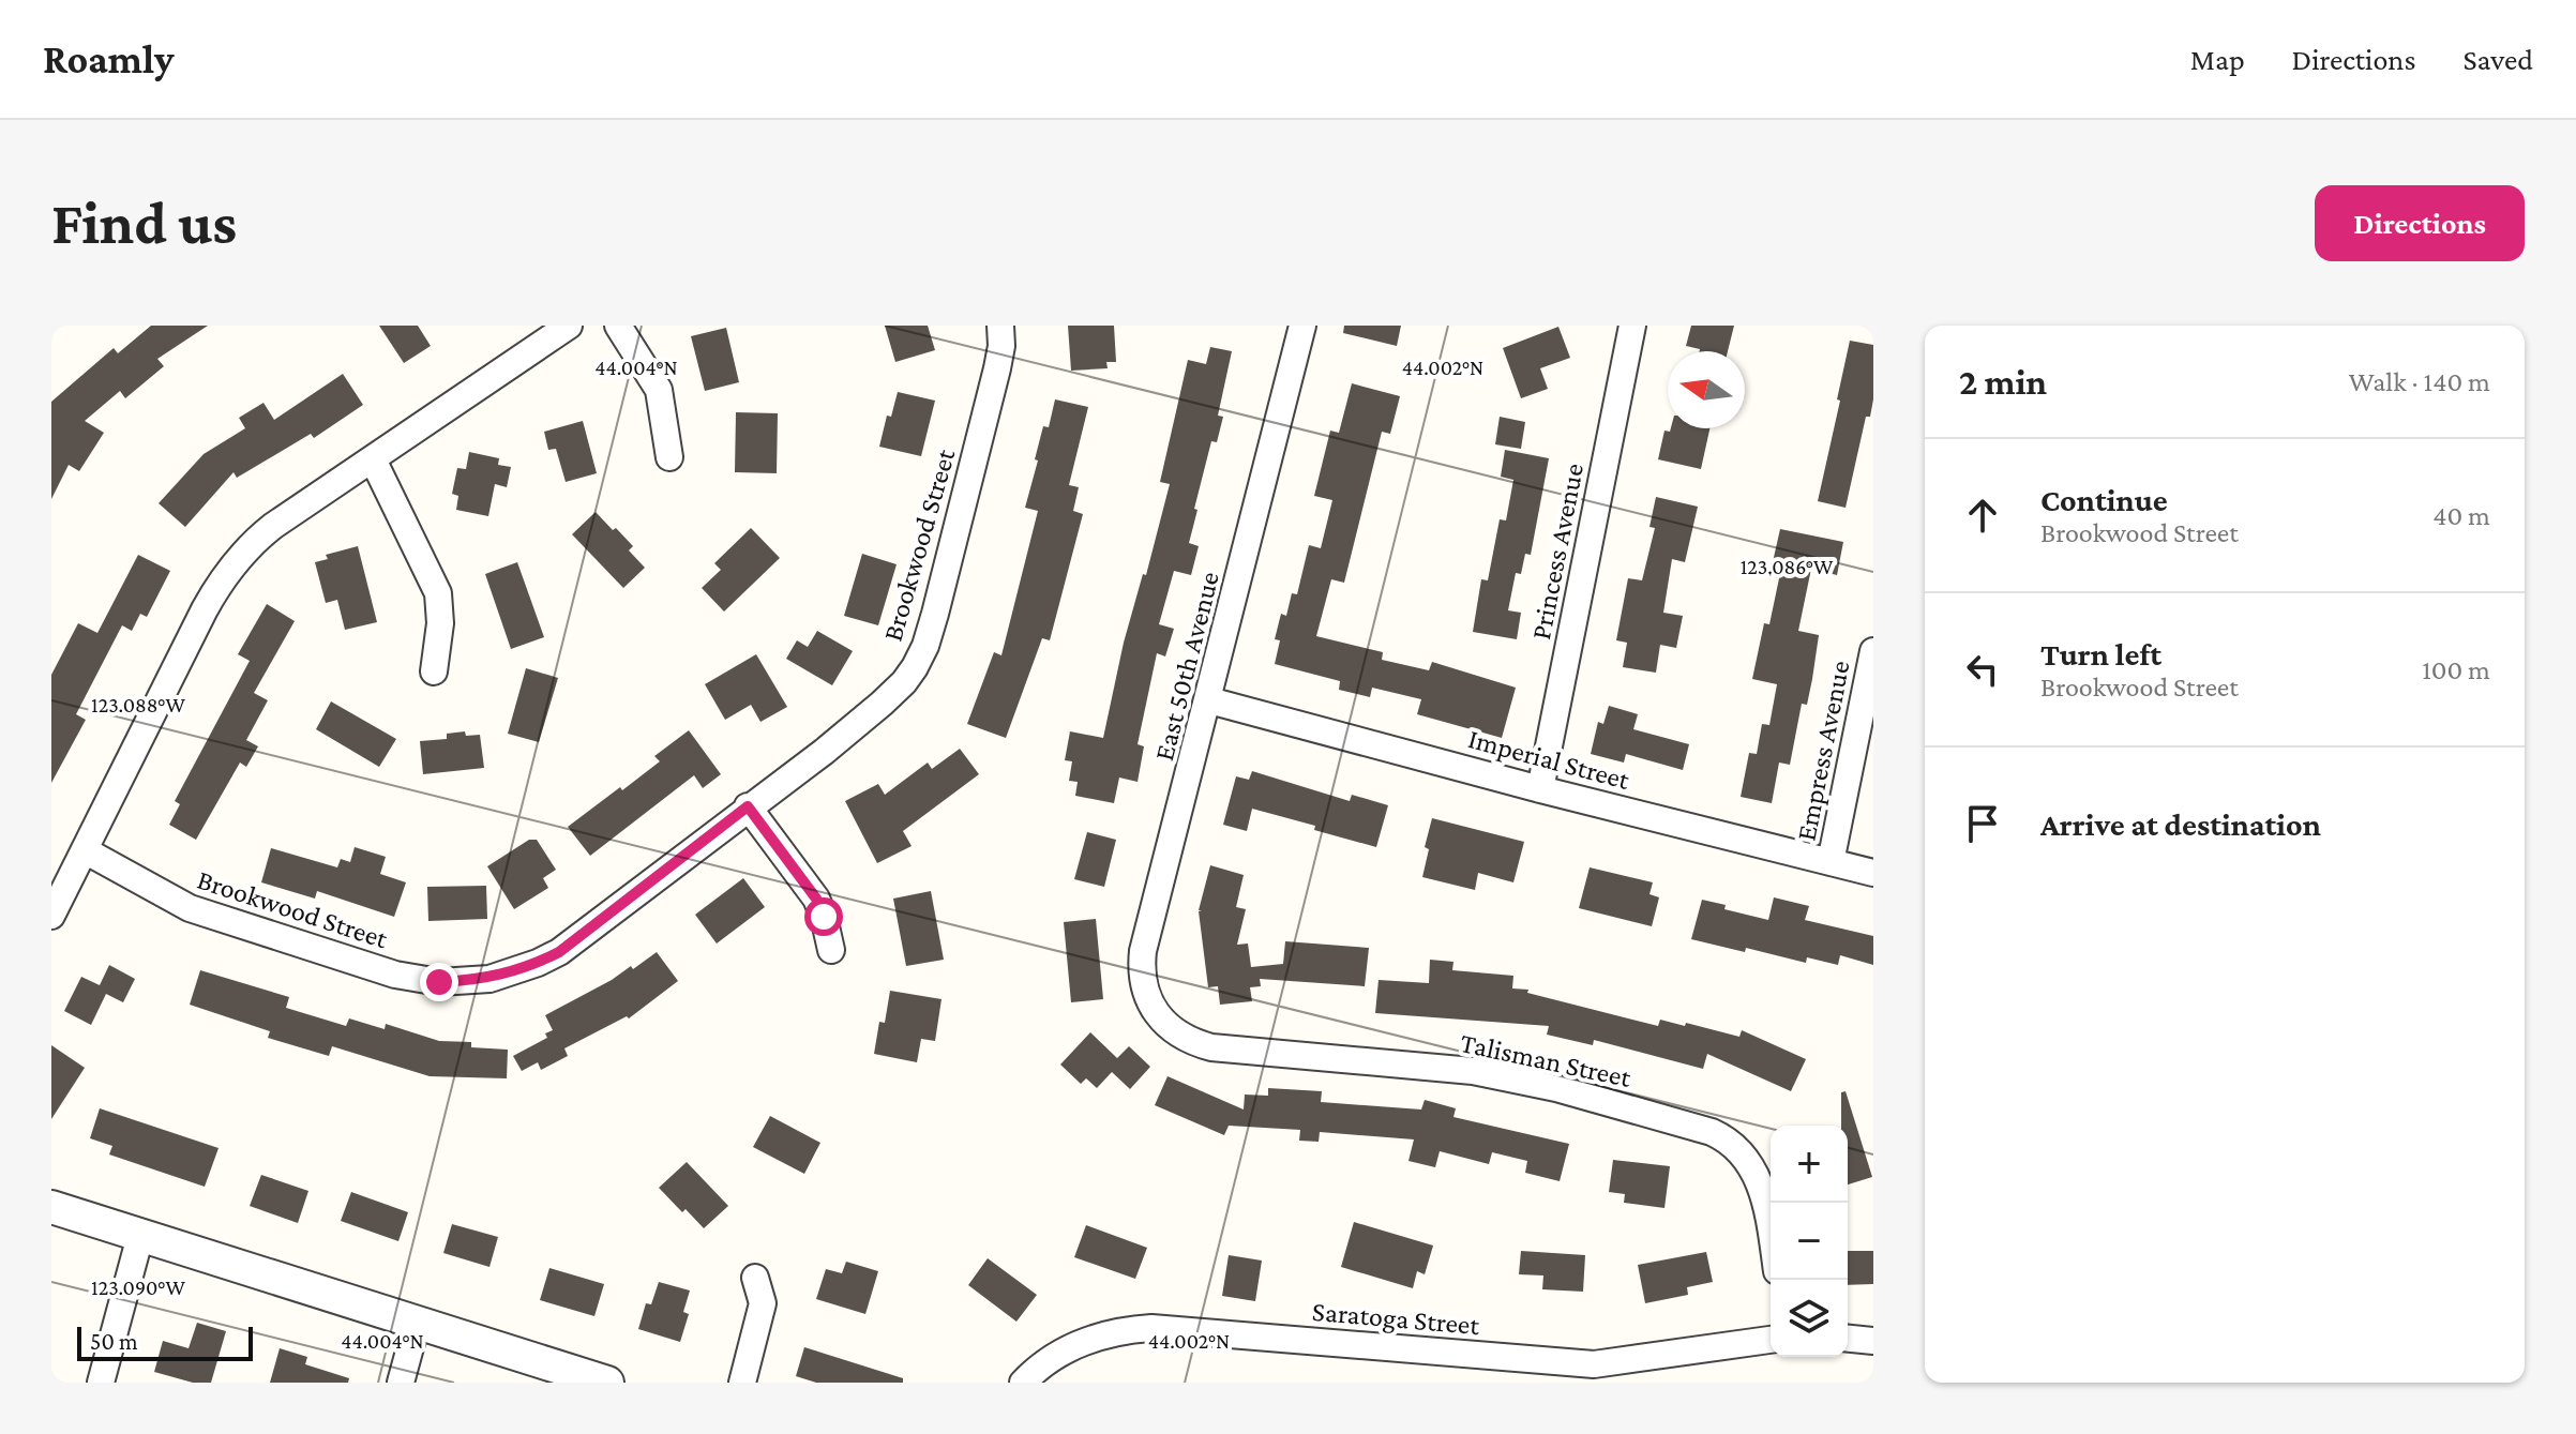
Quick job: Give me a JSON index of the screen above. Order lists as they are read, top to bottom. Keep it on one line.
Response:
{"streets":{"street":["Brookwood Street","Princess Avenue","East 50th Avenue","Empress Avenue","Imperial Street","Talisman Street","Saratoga Street"]},"crossings":[["Princess Avenue","Imperial Street"],["East 50th Avenue","Imperial Street"],["East 50th Avenue","Talisman Street"],["Empress Avenue","Imperial Street"]],"scale_bar":"50 m","north":"left","page":{"header":"Roamly","nav":["Map","Directions","Saved"],"buttons":"Directions","title":"Find us","heading":["2 min","Walk · 140 m"],"list":[["Continue","Brookwood Street","40 m"],["Turn left","Brookwood Street","100 m"],"Arrive at destination"],"map_buttons":["+","−"],"scale":"50 m"},"coordinates":["44.004°N","44.002°N","123.086°W","123.088°W","123.090°W"]}
